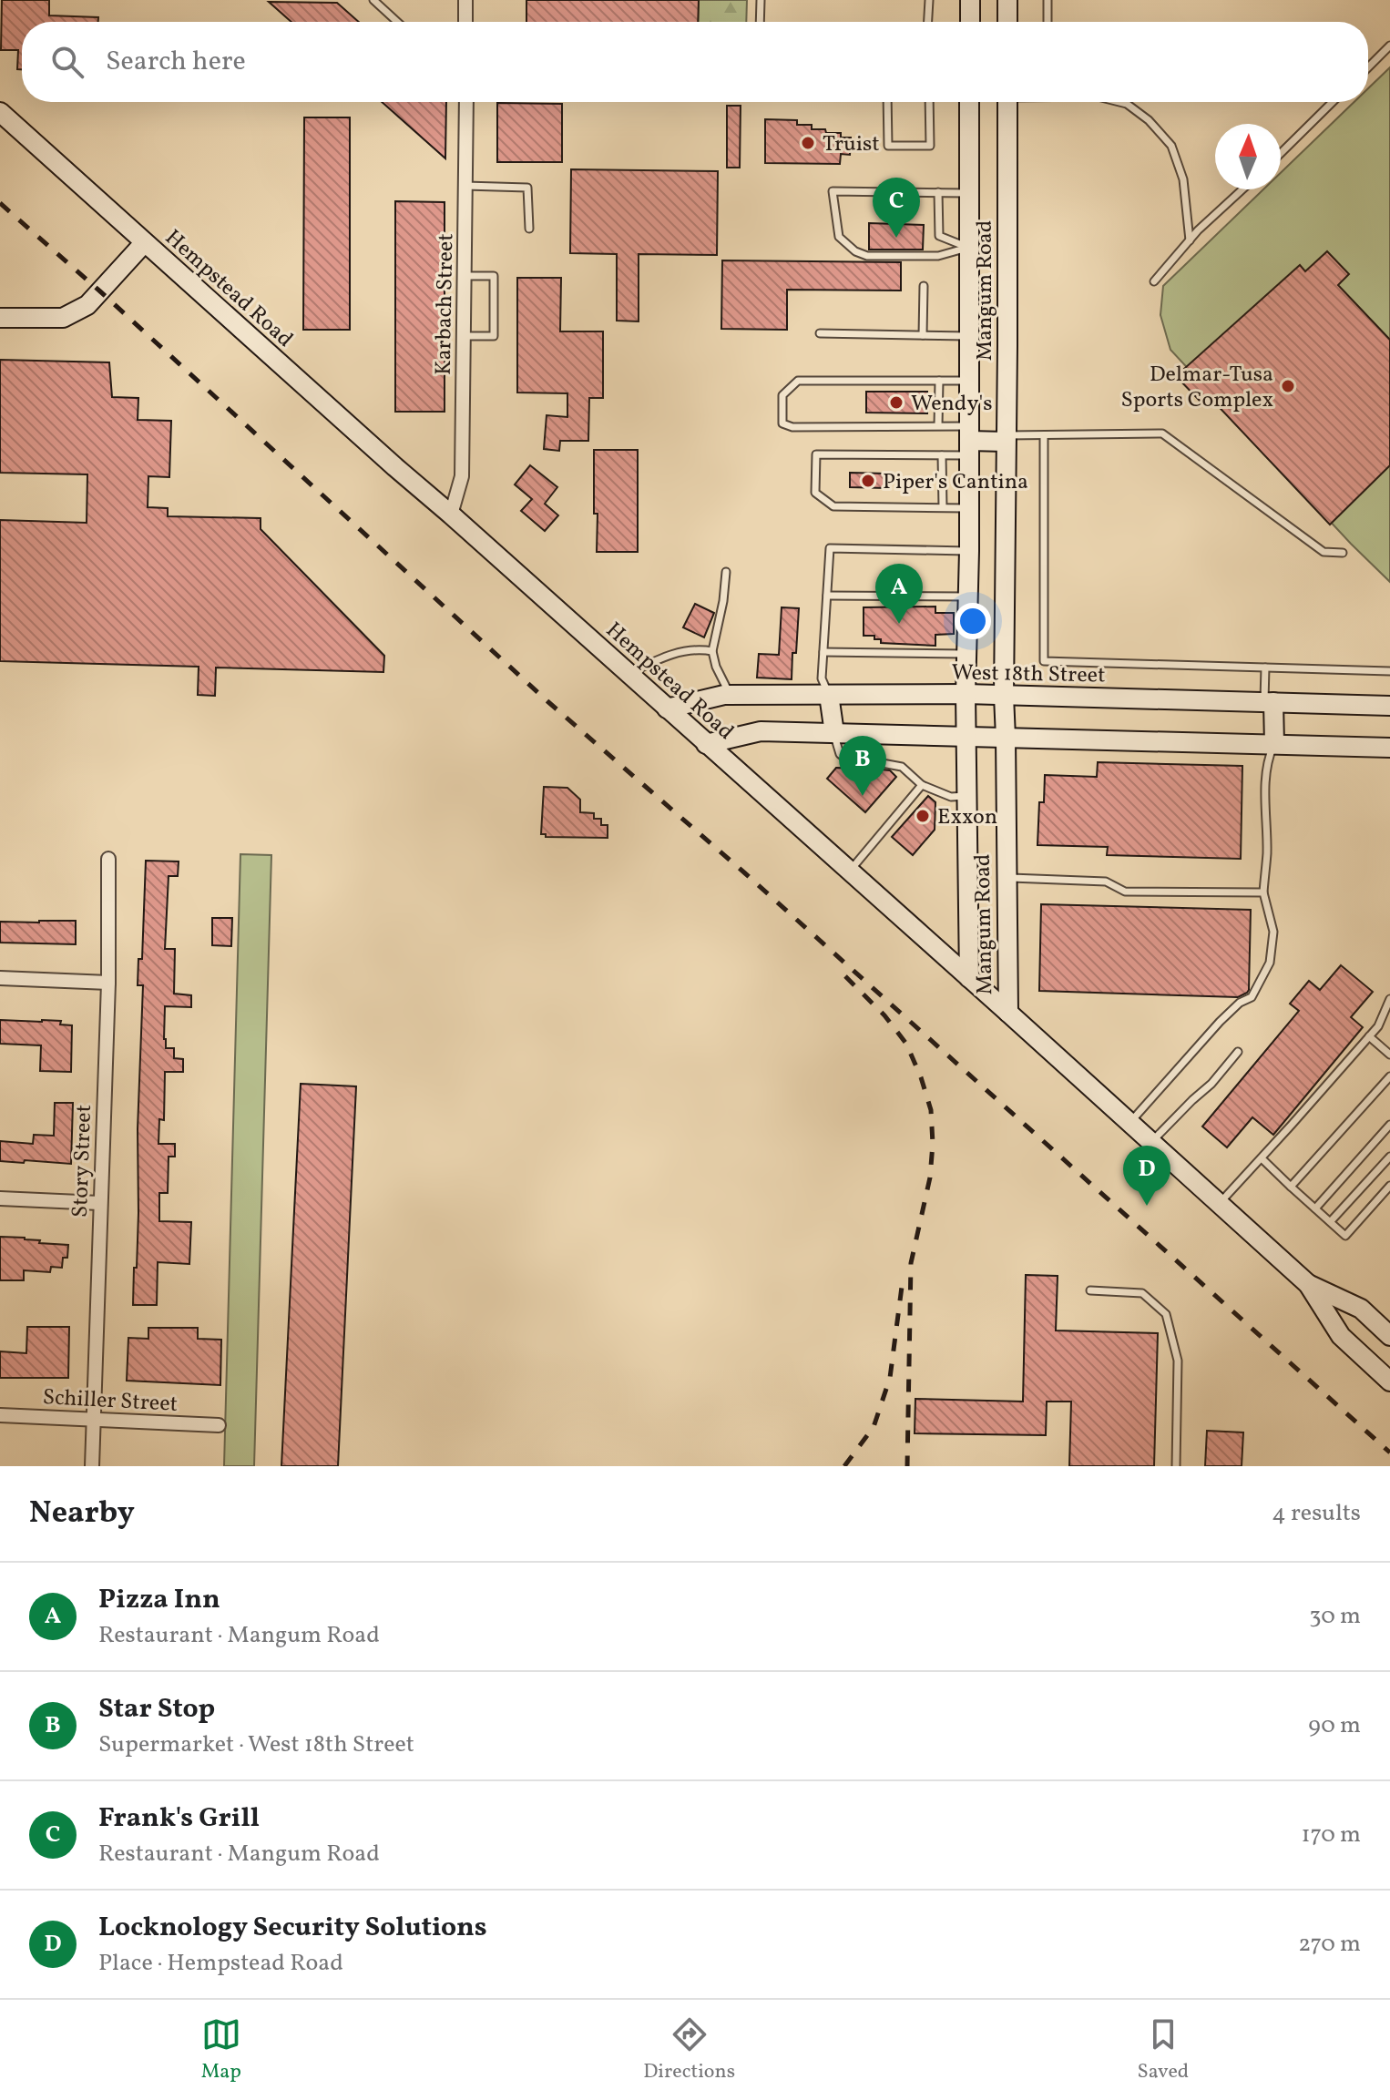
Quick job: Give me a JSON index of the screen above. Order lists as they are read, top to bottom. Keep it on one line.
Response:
{"streets":{"main road":["Hempstead Road","Mangum Road","West 18th Street"],"street":["Karbach Street","Story Street","Schiller Street"]},"crossings":[["Hempstead Road","Mangum Road"],["Hempstead Road","Karbach Street"],["Hempstead Road","West 18th Street"],["Mangum Road","West 18th Street"],["Story Street","Schiller Street"]],"places":["Truist","Delmar-Tusa Sports Complex","Wendy's","Piper's Cantina","Exxon"],"north":"top","page":{"search":"Search here","pins":["C","A","B","D"],"heading":["Nearby","4 results"],"list":[{"mark":"A","name":"Pizza Inn","note":"Restaurant · Mangum Road","value":"30 m"},{"mark":"B","name":"Star Stop","note":"Supermarket · West 18th Street","value":"90 m"},{"mark":"C","name":"Frank's Grill","note":"Restaurant · Mangum Road","value":"170 m"},{"mark":"D","name":"Locknology Security Solutions","note":"Place · Hempstead Road","value":"270 m"}],"nav":["Map","Directions","Saved"]}}
